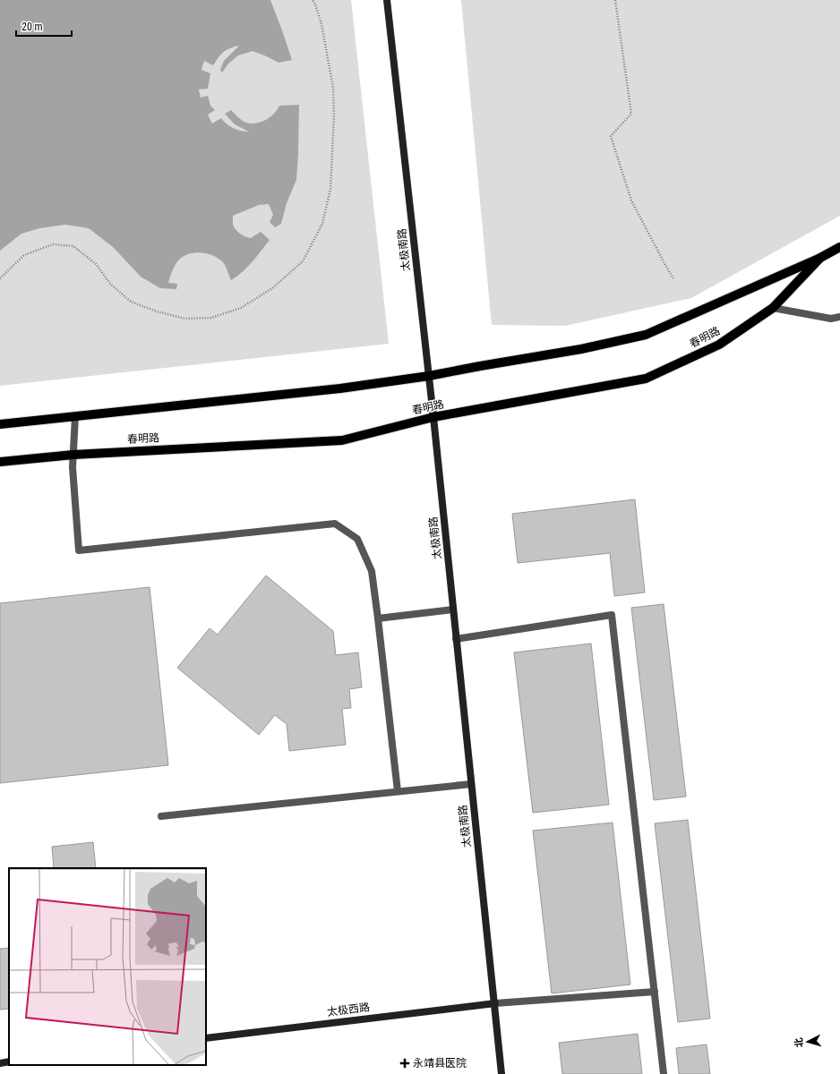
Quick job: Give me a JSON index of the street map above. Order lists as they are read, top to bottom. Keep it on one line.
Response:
{"streets":{"main road":["太极南路","春明路","太极西路"]},"crossings":[["太极南路","春明路"],["太极南路","太极西路"]],"places":{"health":["永靖县医院"]},"scale_bar":"20 m","north":"left"}
